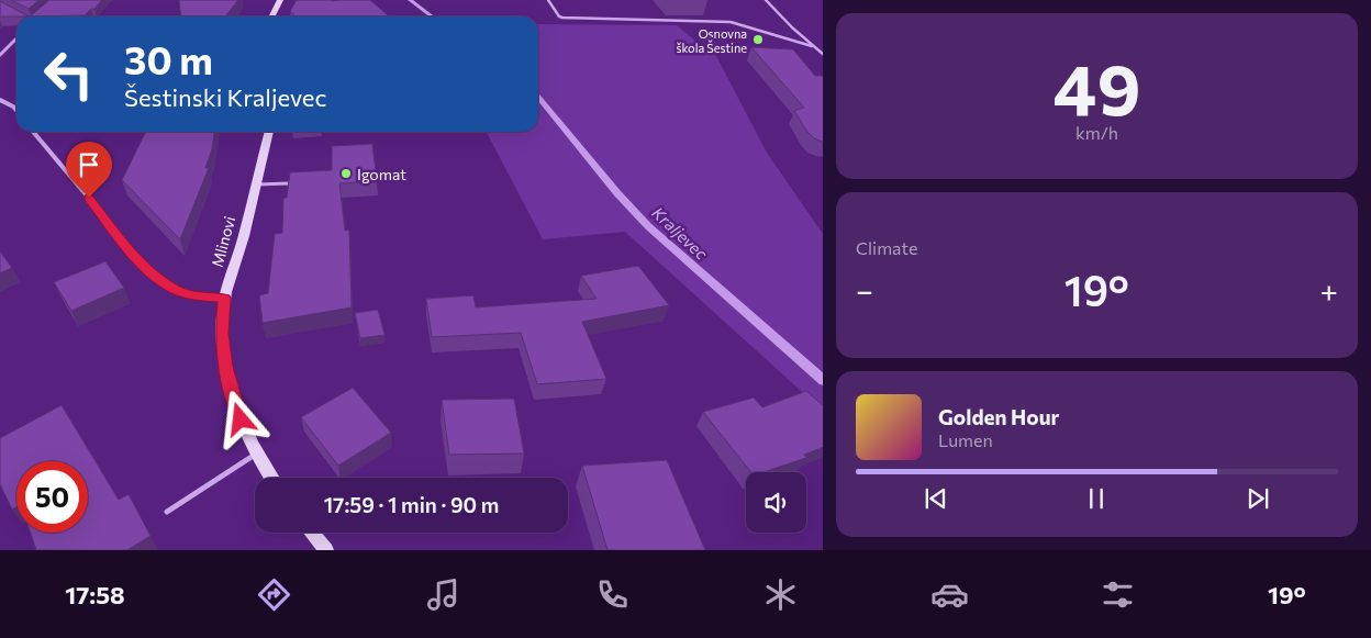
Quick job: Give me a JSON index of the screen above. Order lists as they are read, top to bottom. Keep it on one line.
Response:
{"streets":{"main road":["Mlinovi"]},"water":["Kraljevec"],"places":["Osnovna škola Šestine","Igomat"],"page":{"tile":[["49","km/h"],"Climate"],"turn":["30 m","Šestinski Kraljevec"],"heat":["−","19°","+"],"song":["Golden Hour","Lumen"],"limit":"50","trip":"17:59 · 1 min · 90 m","tabs":["17:58","19°"]}}
